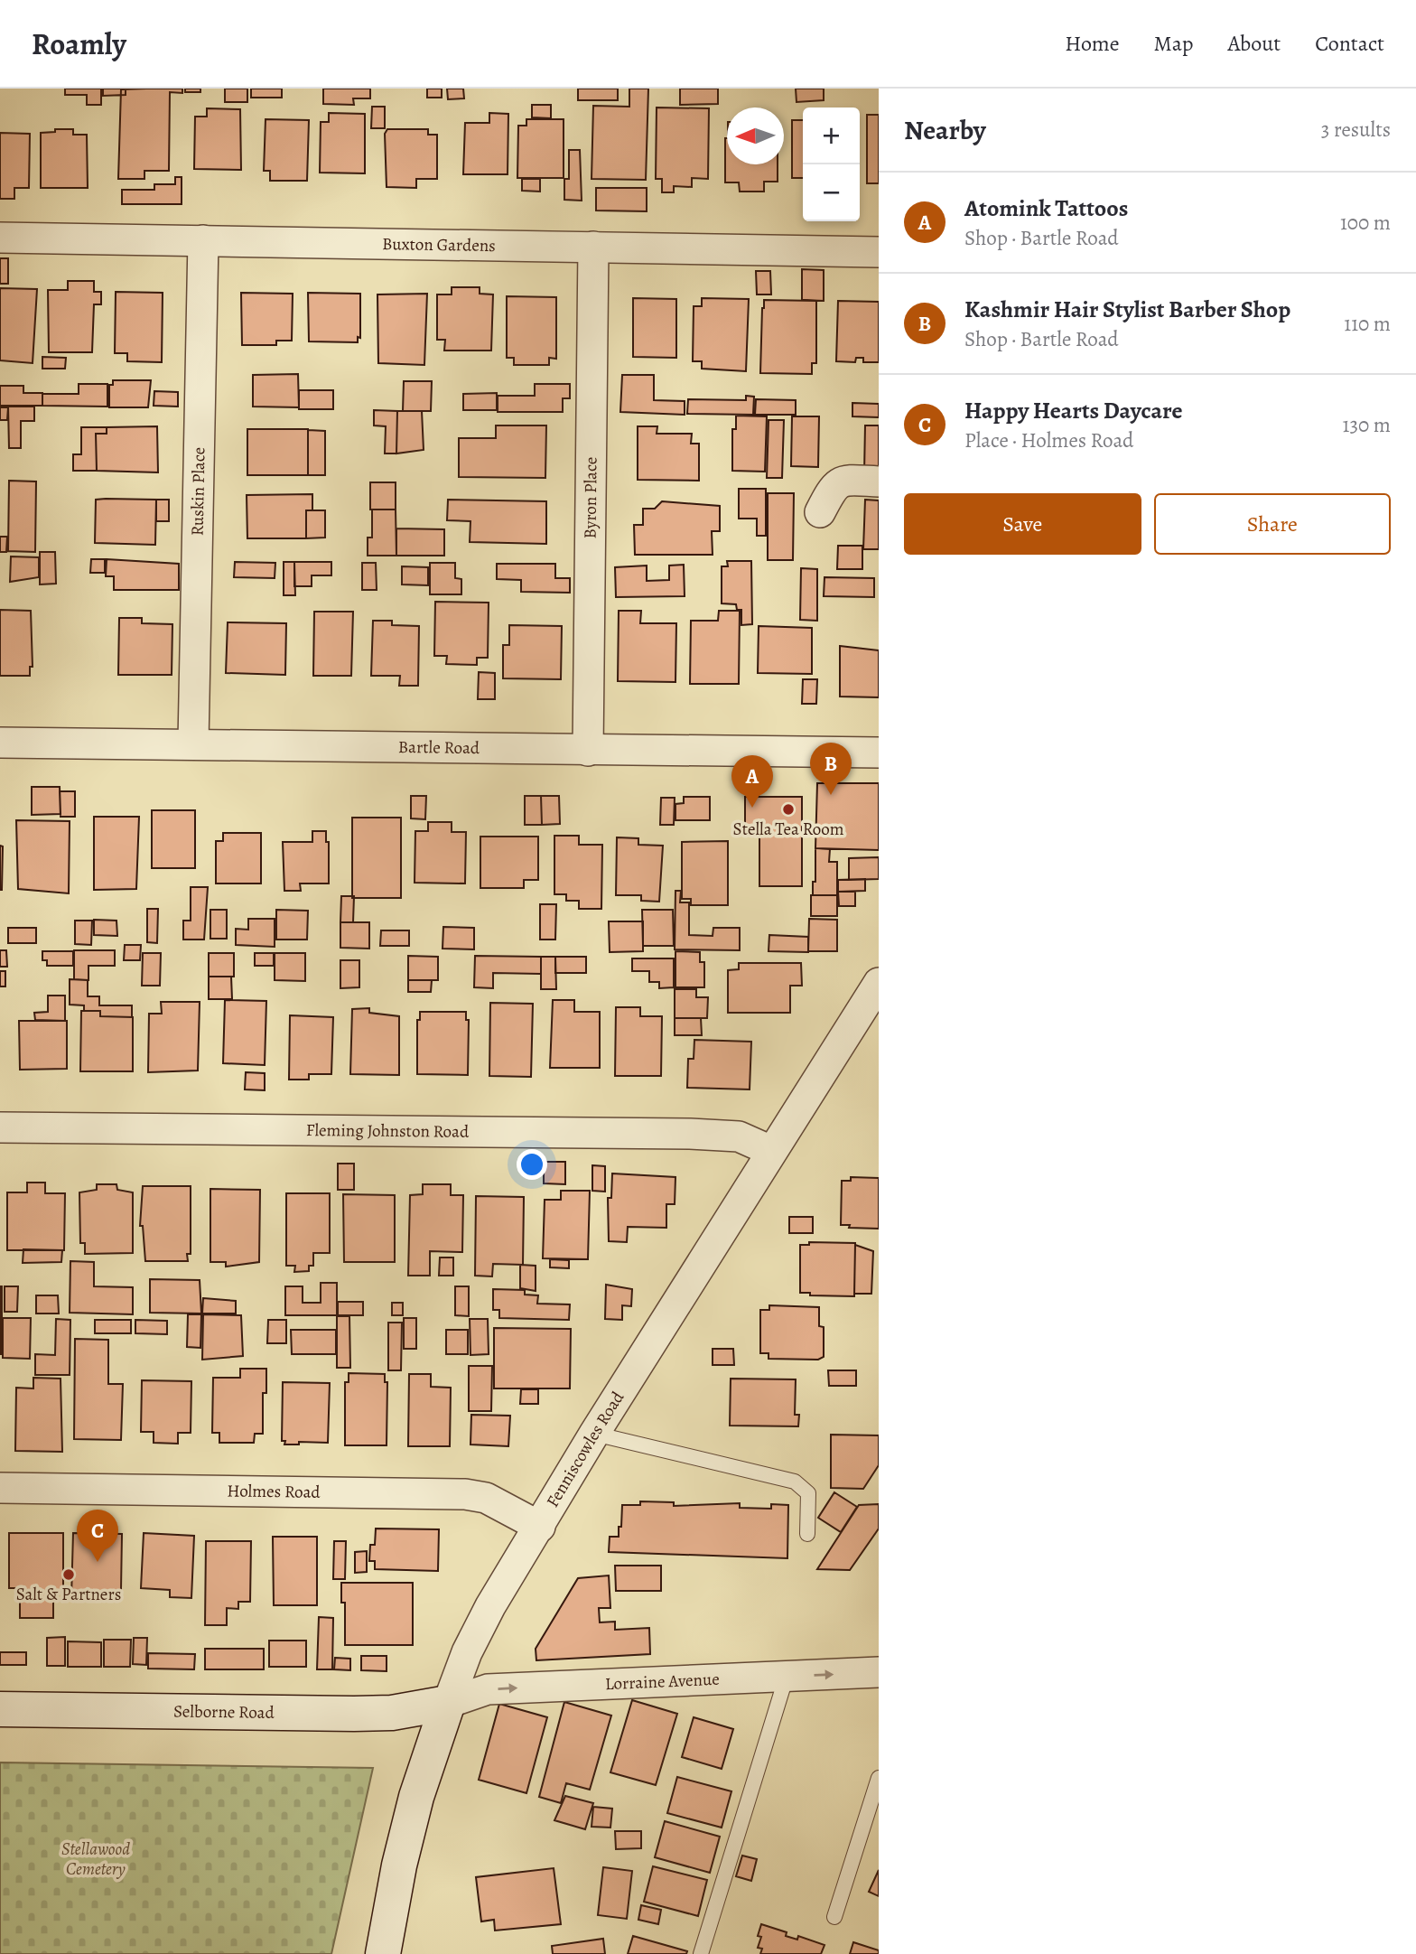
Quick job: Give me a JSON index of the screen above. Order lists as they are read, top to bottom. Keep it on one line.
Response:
{"streets":{"street":["Buxton Gardens","Ruskin Place","Byron Place","Bartle Road","Fleming Johnston Road","Fenniscowles Road","Holmes Road","Lorraine Avenue","Selborne Road"]},"crossings":[["Buxton Gardens","Ruskin Place"],["Buxton Gardens","Byron Place"],["Ruskin Place","Bartle Road"],["Byron Place","Bartle Road"],["Fleming Johnston Road","Fenniscowles Road"],["Fenniscowles Road","Holmes Road"],["Fenniscowles Road","Lorraine Avenue"],["Fenniscowles Road","Selborne Road"],["Lorraine Avenue","Selborne Road"]],"one_way":["Lorraine Avenue"],"parks":["Stellawood Cemetery"],"places":["Stella Tea Room","Salt & Partners"],"north":"left","page":{"header":"Roamly","nav":["Home","Map","About","Contact"],"heading":["Nearby","3 results"],"map_buttons":["+","−"],"list":[{"mark":"A","name":"Atomink Tattoos","note":"Shop · Bartle Road","value":"100 m"},{"mark":"B","name":"Kashmir Hair Stylist Barber Shop","note":"Shop · Bartle Road","value":"110 m"},{"mark":"C","name":"Happy Hearts Daycare","note":"Place · Holmes Road","value":"130 m"}],"buttons":["Save","Share"],"pins":["B","A","C"]}}
